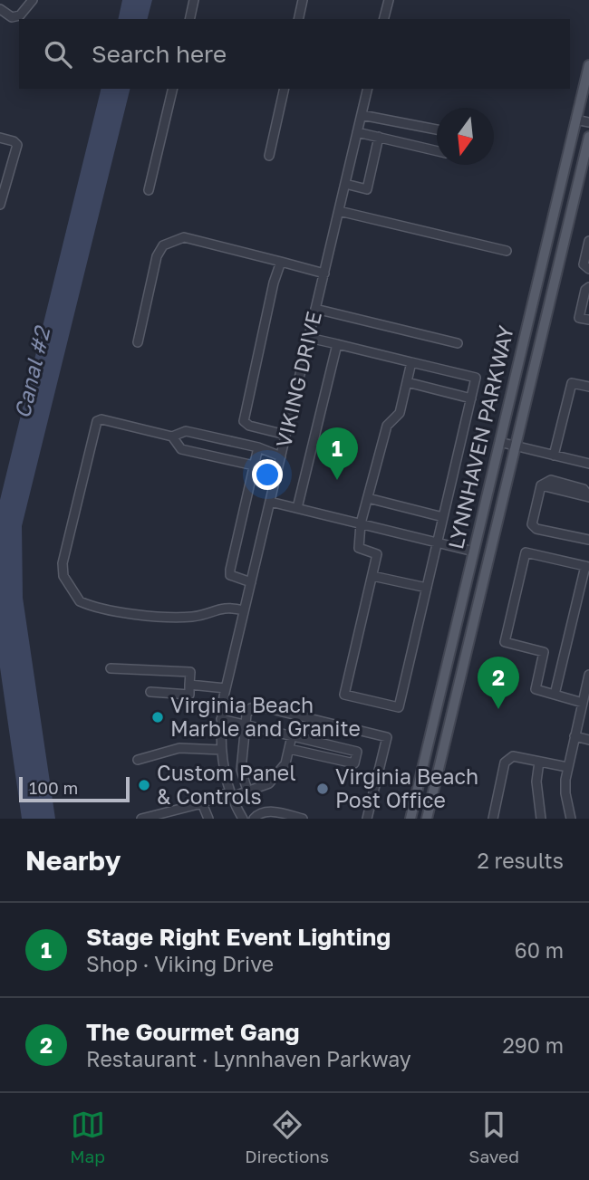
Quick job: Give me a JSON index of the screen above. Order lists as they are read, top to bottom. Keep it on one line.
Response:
{"streets":{"main road":["LYNNHAVEN PARKWAY"],"street":["VIKING DRIVE"]},"water":["Canal #2"],"places":["Virginia Beach Marble and Granite","Custom Panel & Controls","Virginia Beach Post Office"],"scale_bar":"100 m","north":"bottom","page":{"search":"Search here","pins":["1","2"],"scale":"100 m","heading":["Nearby","2 results"],"list":[{"mark":"1","name":"Stage Right Event Lighting","note":"Shop · Viking Drive","value":"60 m"},{"mark":"2","name":"The Gourmet Gang","note":"Restaurant · Lynnhaven Parkway","value":"290 m"}],"nav":["Map","Directions","Saved"]}}
